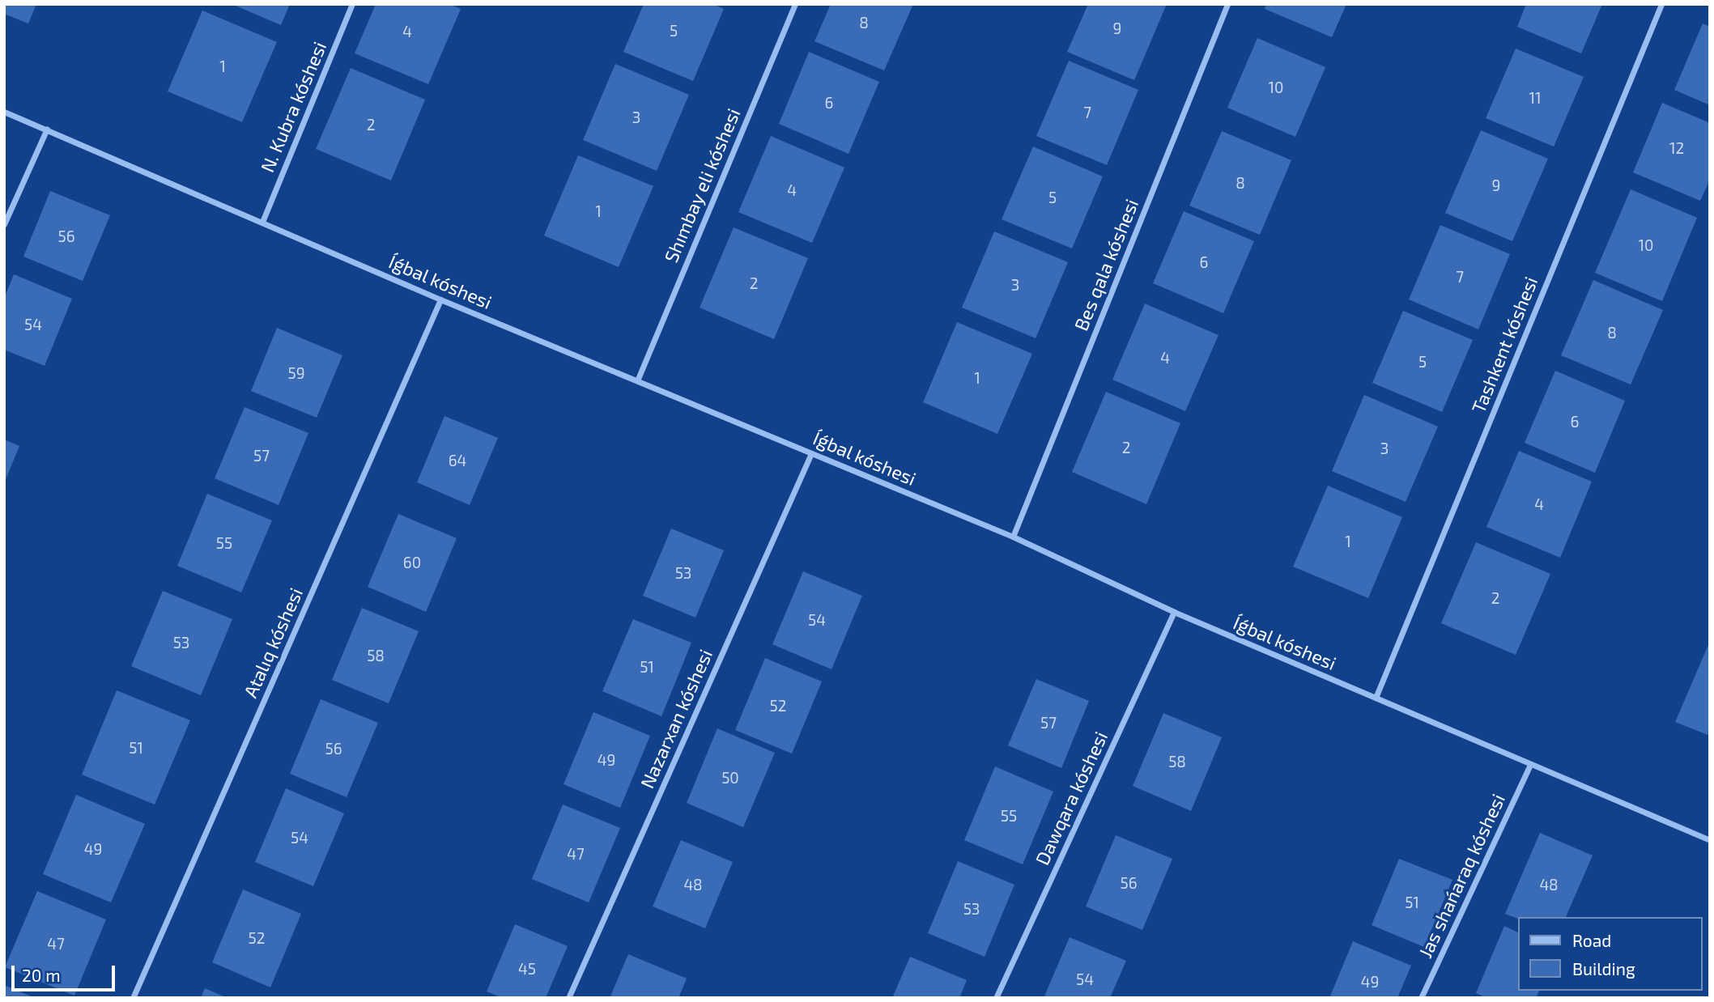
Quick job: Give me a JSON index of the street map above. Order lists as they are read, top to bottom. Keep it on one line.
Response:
{"streets":{"street":["N. Kubra kóshesi","Shımbay eli kóshesi","Bes qala kóshesi","Íǵbal kóshesi","Tashkent kóshesi","Atalıq kóshesi","Nazarxan kóshesi","Dawqara kóshesi","Jas shańaraq kóshesi"]},"crossings":[["N. Kubra kóshesi","Íǵbal kóshesi"],["Shımbay eli kóshesi","Íǵbal kóshesi"],["Bes qala kóshesi","Íǵbal kóshesi"],["Íǵbal kóshesi","Tashkent kóshesi"],["Íǵbal kóshesi","Atalıq kóshesi"],["Íǵbal kóshesi","Nazarxan kóshesi"],["Íǵbal kóshesi","Dawqara kóshesi"],["Íǵbal kóshesi","Jas shańaraq kóshesi"]],"house_numbers":["8","9","5","4","1","10","11","6","7","3","2","12","8","9","4","5","1","56","10","6","7","2","3","54","8","4","5","59","1","6","2","3","57","64","4","1","55","60","53","2","54","53","58","51","52","57","51","56","49","58","50","55","54","49","47","56","48","48","51","53","52","47","45","54","49"],"legend":["Road","Building"],"scale_bar":"20 m"}
